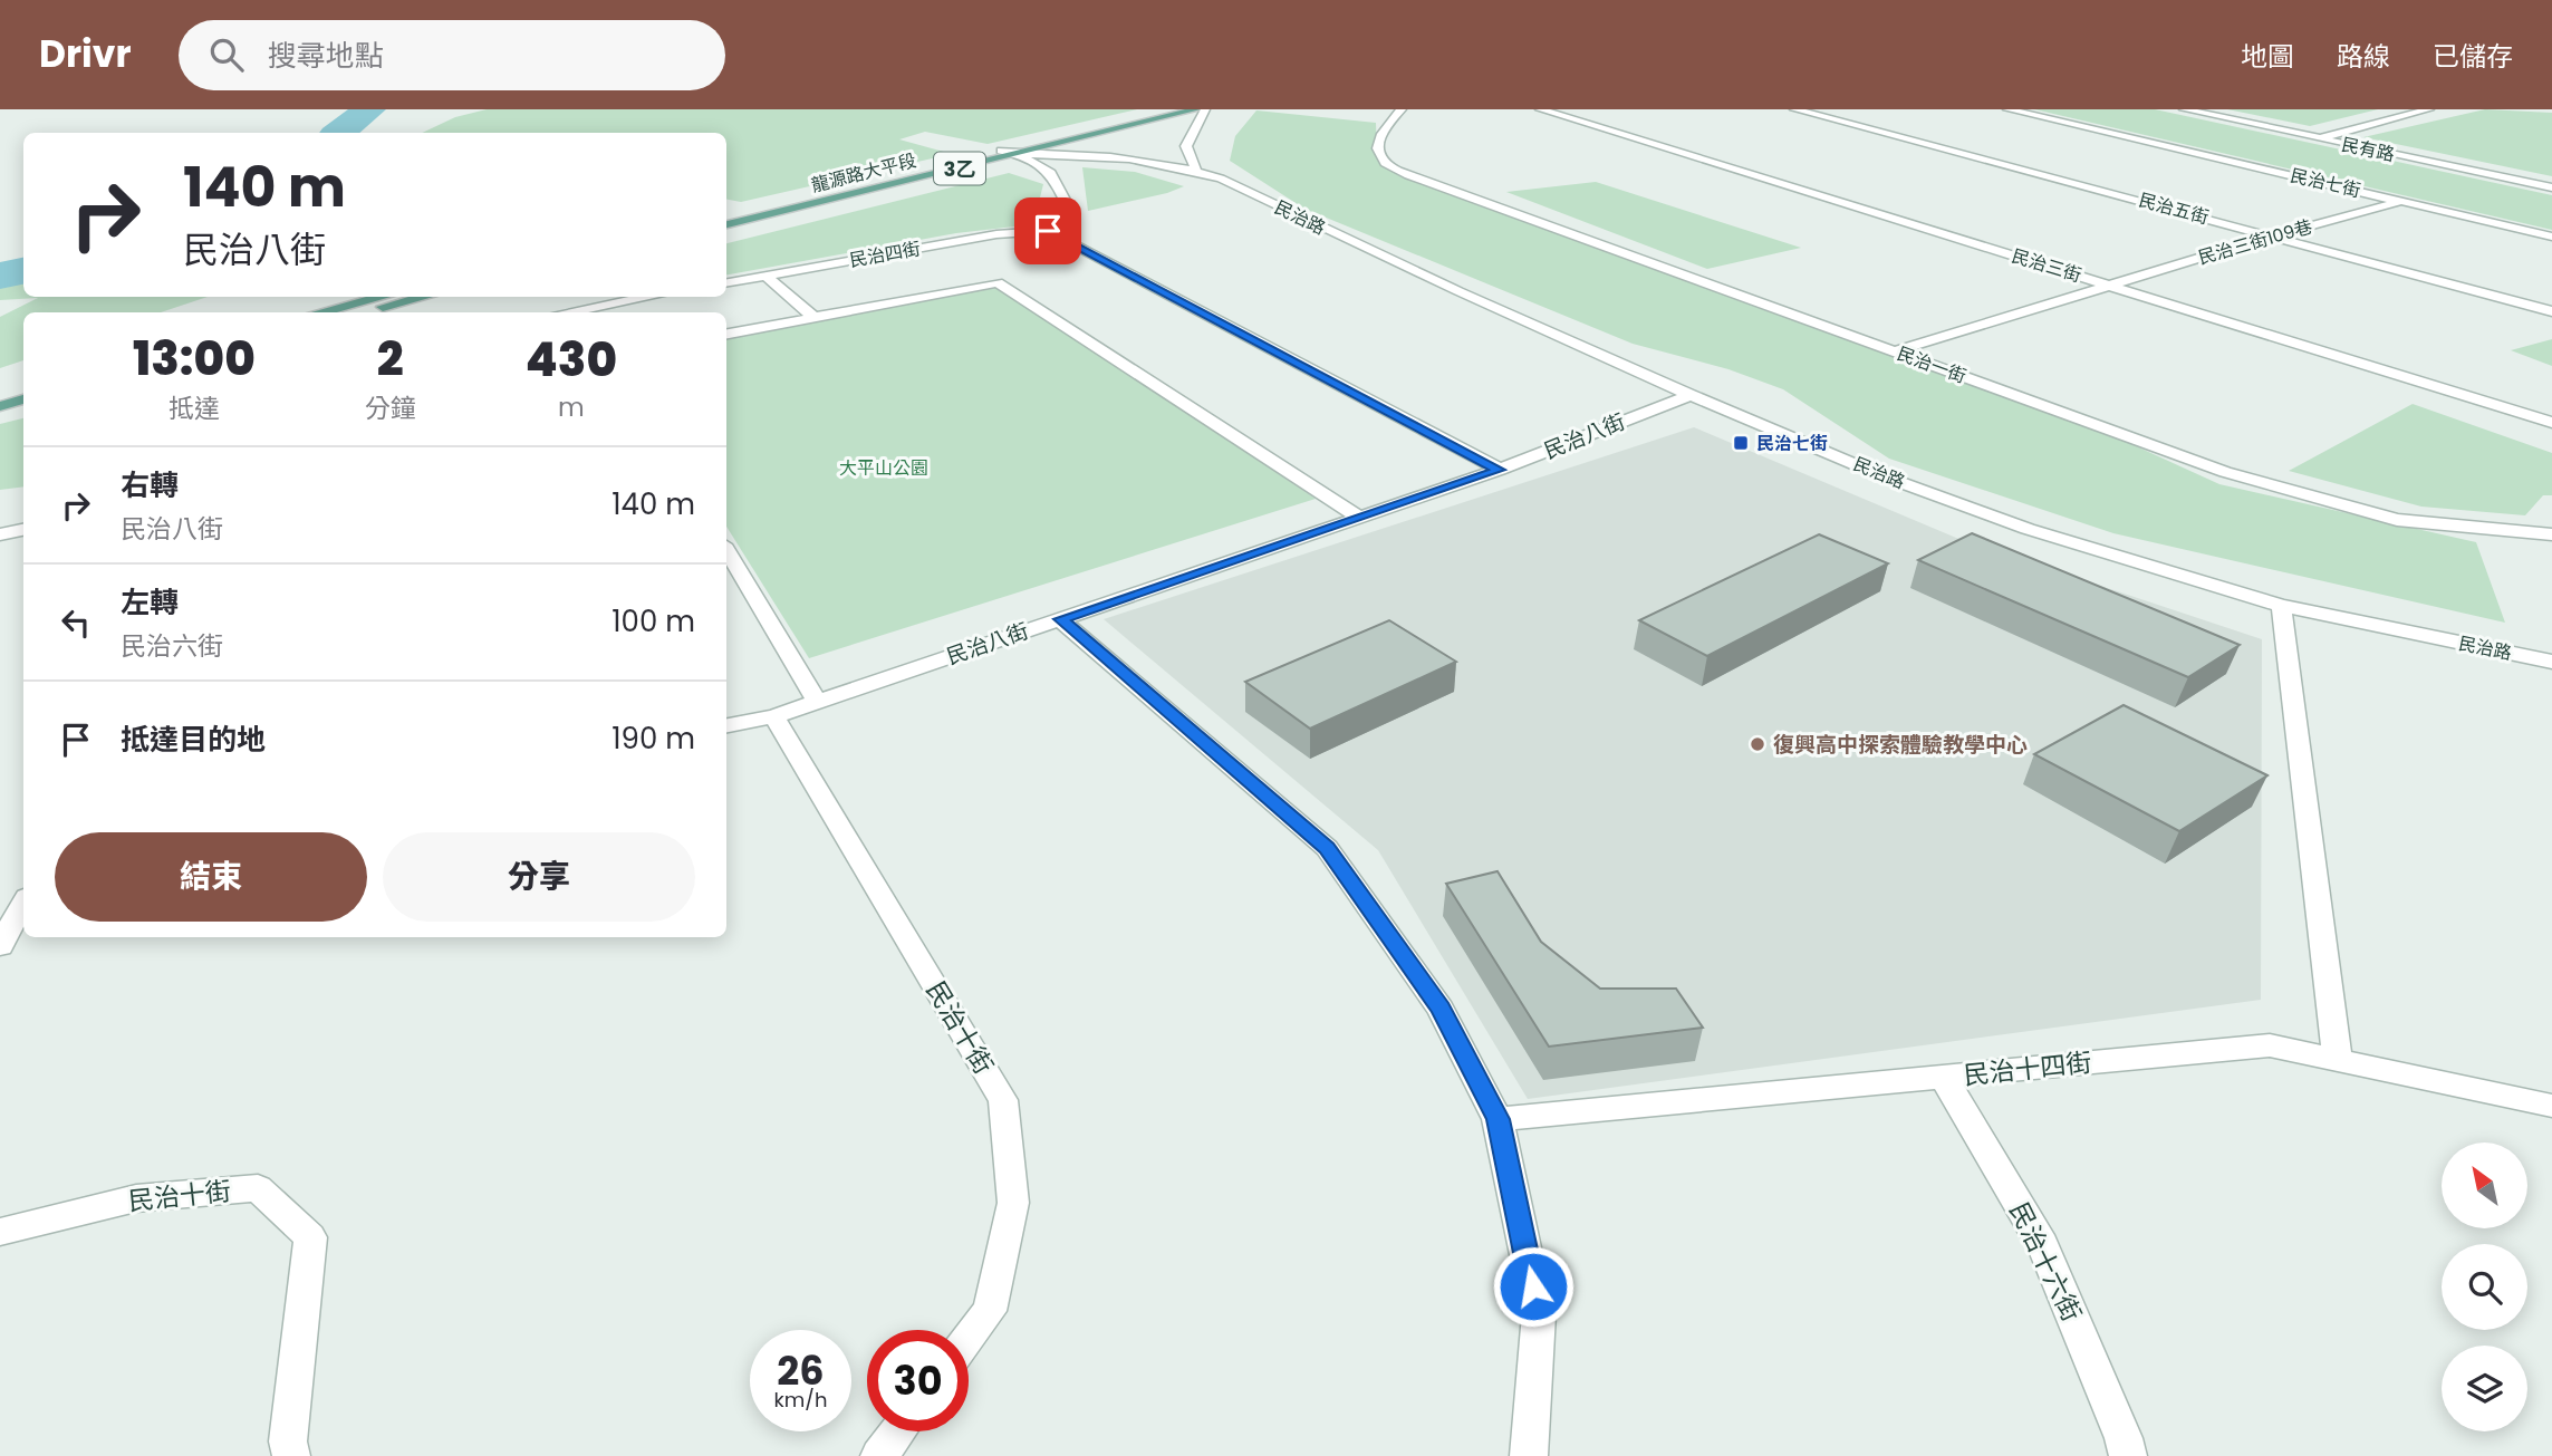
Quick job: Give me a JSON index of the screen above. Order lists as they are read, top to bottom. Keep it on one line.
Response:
{"streets":{"main road":["3乙","龍源路大平段"],"street":["民有路","民治七街","民治五街","民治路","民治三街109巷","民治四街","民治三街","民治一街","民治八街","民治十街","民治十四街","民治十六街"]},"crossings":[["龍源路大平段","民治路"],["民治七街","民治三街109巷"],["民治五街","民治三街109巷"],["民治路","民治八街"],["民治三街109巷","民治三街"],["民治三街109巷","民治一街"],["民治八街","民治十街"],["民治十四街","民治十六街"]],"parks":["大平山公園"],"places":{"transit":["民治七街"],"other":["復興高中探索體驗教學中心"]},"north":"top left","page":{"header":"Drivr","search":"搜尋地點","nav":["地圖","路線","已儲存"],"turn":["140 m","民治八街"],"eta":["13:00","抵達","2","分鐘","430","m"],"list":[{"name":"右轉","note":"民治八街","value":"140 m"},{"name":"左轉","note":"民治六街","value":"100 m"},{"name":"抵達目的地","value":"190 m"}],"buttons":["結束","分享"],"speed":"26 km/h","limit":"30"}}
